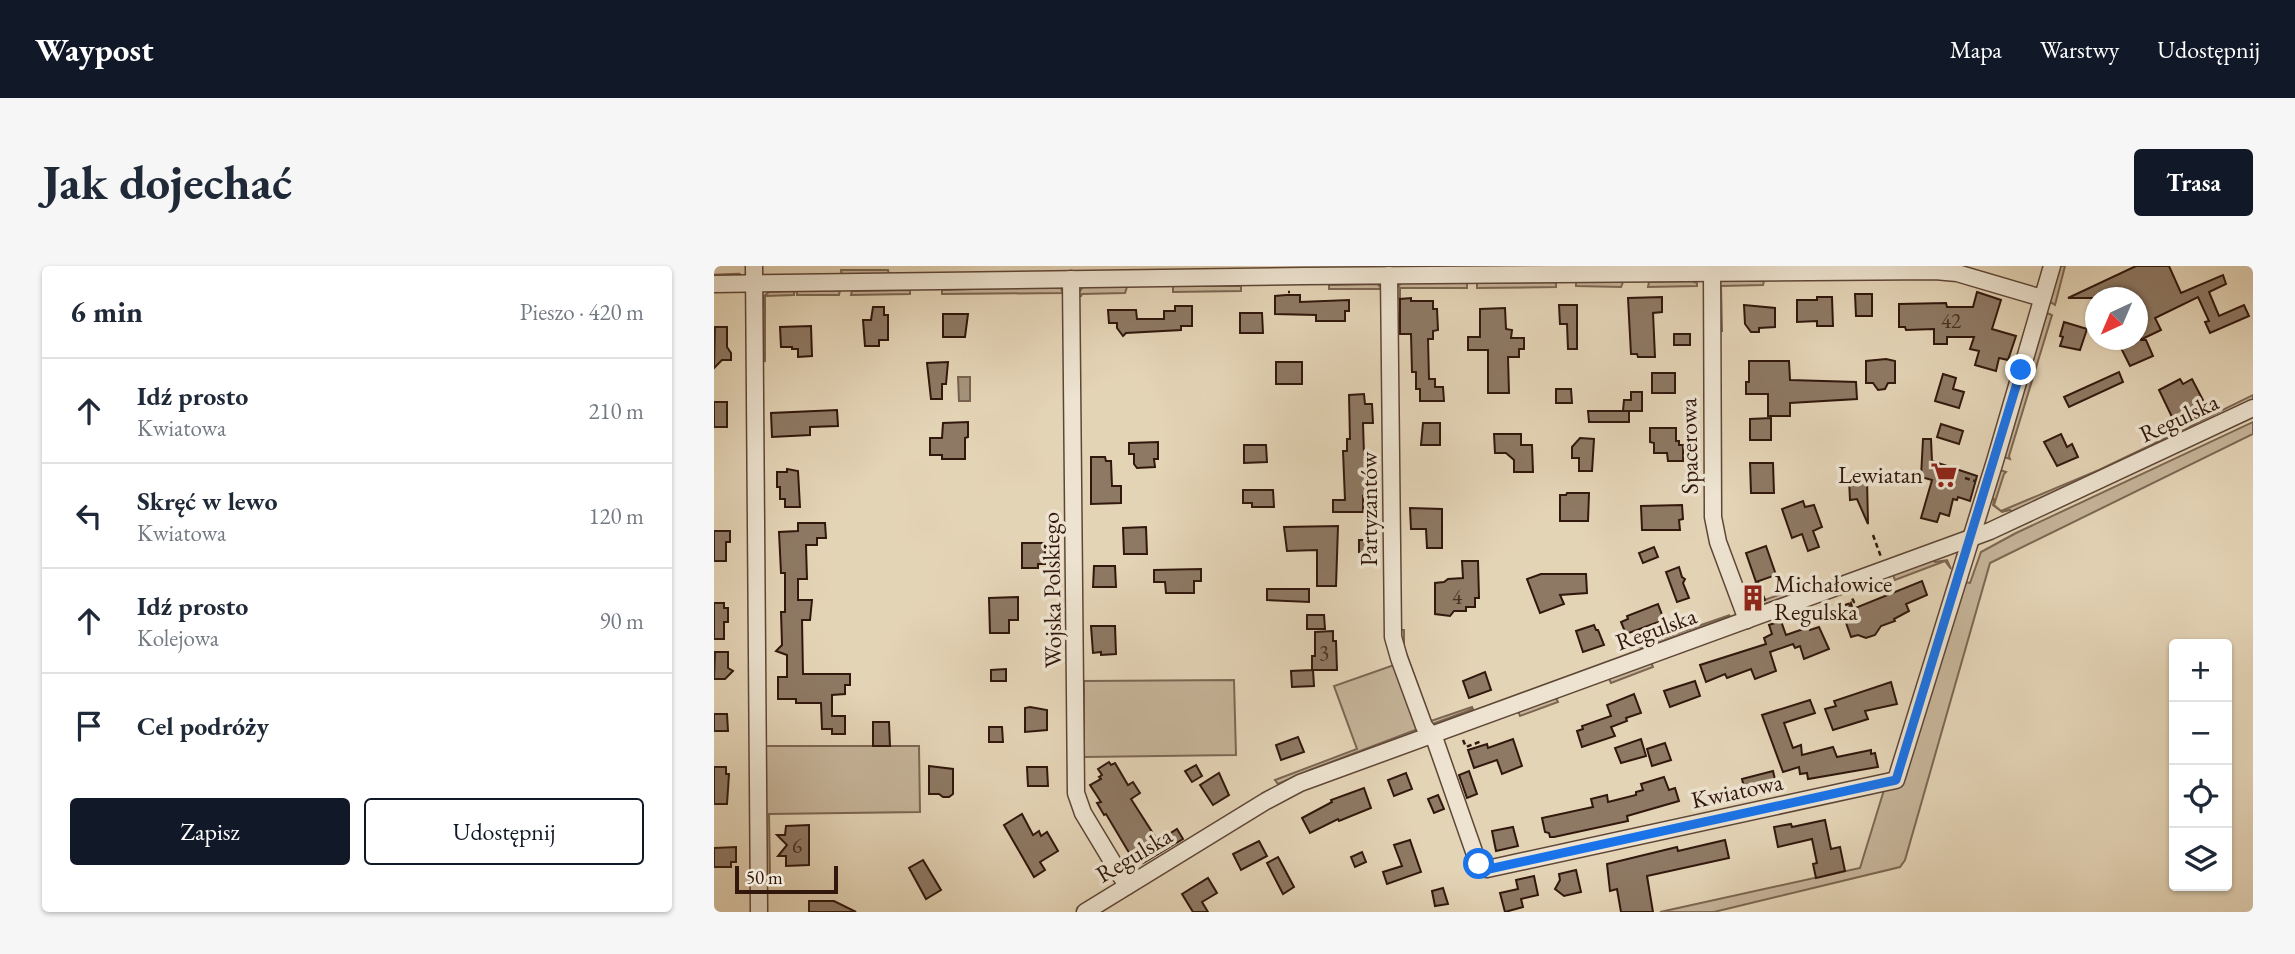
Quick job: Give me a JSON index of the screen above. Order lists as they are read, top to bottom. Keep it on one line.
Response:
{"streets":{"street":["Regulska","Spacerowa","Partyzantów","Wojska Polskiego","Kwiatowa"]},"crossings":[["Regulska","Spacerowa"],["Regulska","Partyzantów"],["Regulska","Wojska Polskiego"],["Regulska","Kwiatowa"],["Partyzantów","Kwiatowa"]],"places":{"supermarket":["Lewiatan"],"building":["Michałowice Regulska"]},"house_numbers":["42","4","3","6"],"scale_bar":"50 m","north":"bottom left","page":{"header":"Waypost","nav":["Mapa","Warstwy","Udostępnij"],"buttons":["Trasa",["Zapisz","Udostępnij"]],"title":"Jak dojechać","heading":["6 min","Pieszo · 420 m"],"list":[["Idź prosto","Kwiatowa","210 m"],["Skręć w lewo","Kwiatowa","120 m"],["Idź prosto","Kolejowa","90 m"],"Cel podróży"],"map_buttons":["+","−"],"scale":"50 m"}}
